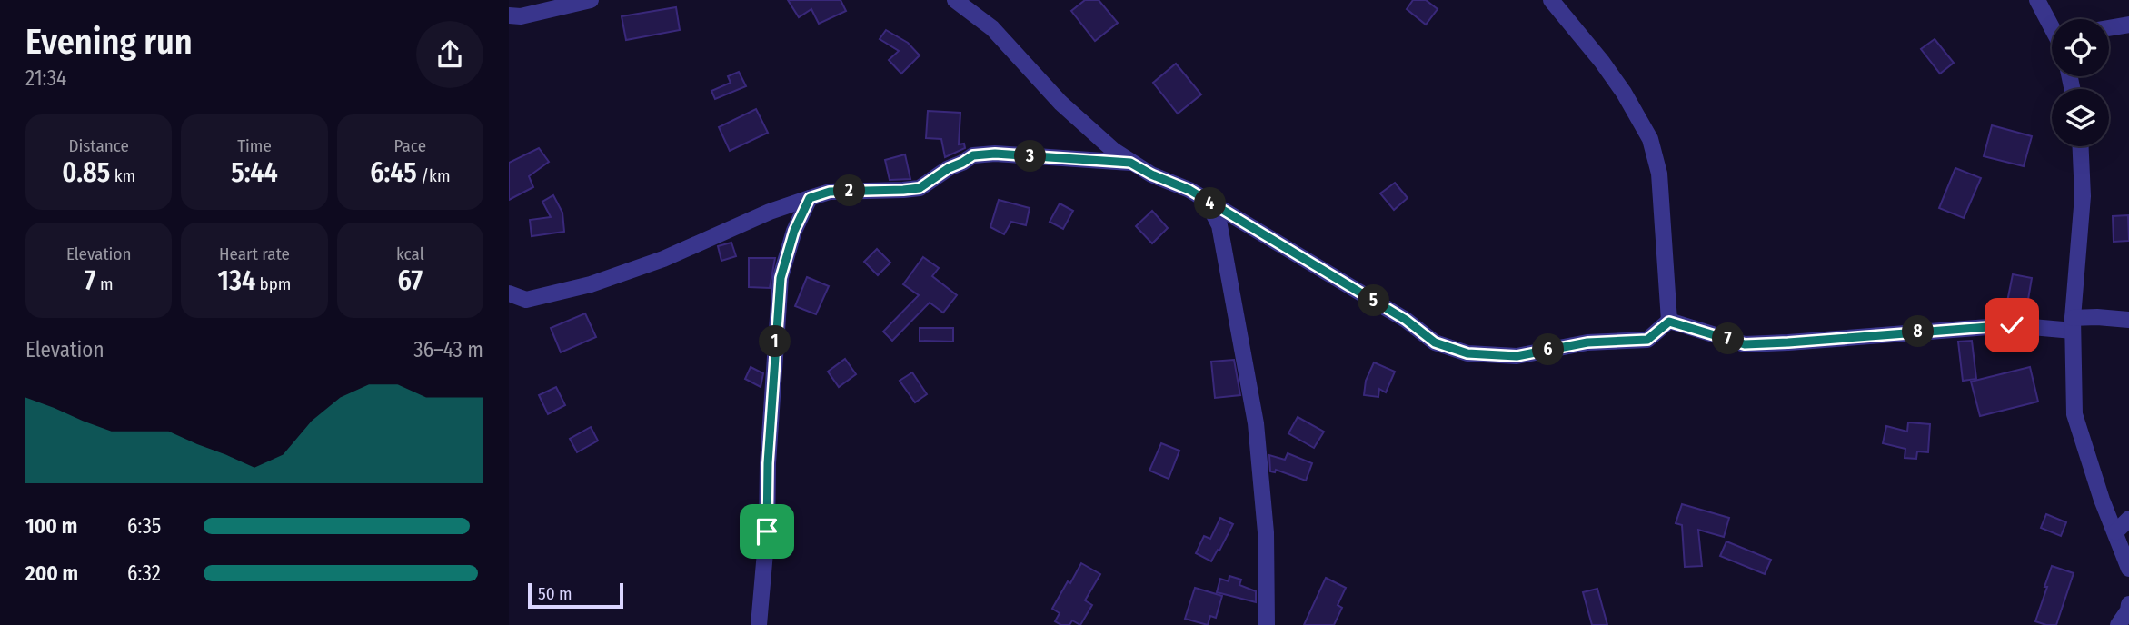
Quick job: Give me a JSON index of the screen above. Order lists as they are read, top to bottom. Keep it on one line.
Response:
{"scale_bar":"50 m","page":{"heading":["Evening run","21:34"],"stats":[["Distance","0.85 km"],["Time","5:44"],["Pace","6:45 /km"],["Elevation","7 m"],["Heart rate","134 bpm"],["kcal","67"]],"pins":["3","2","4","5","8","7","1","6"],"chart":["Elevation","36–43 m"],"list":[{"name":"100 m","note":"6:35"},{"name":"200 m","note":"6:32"}],"scale":"50 m"}}
